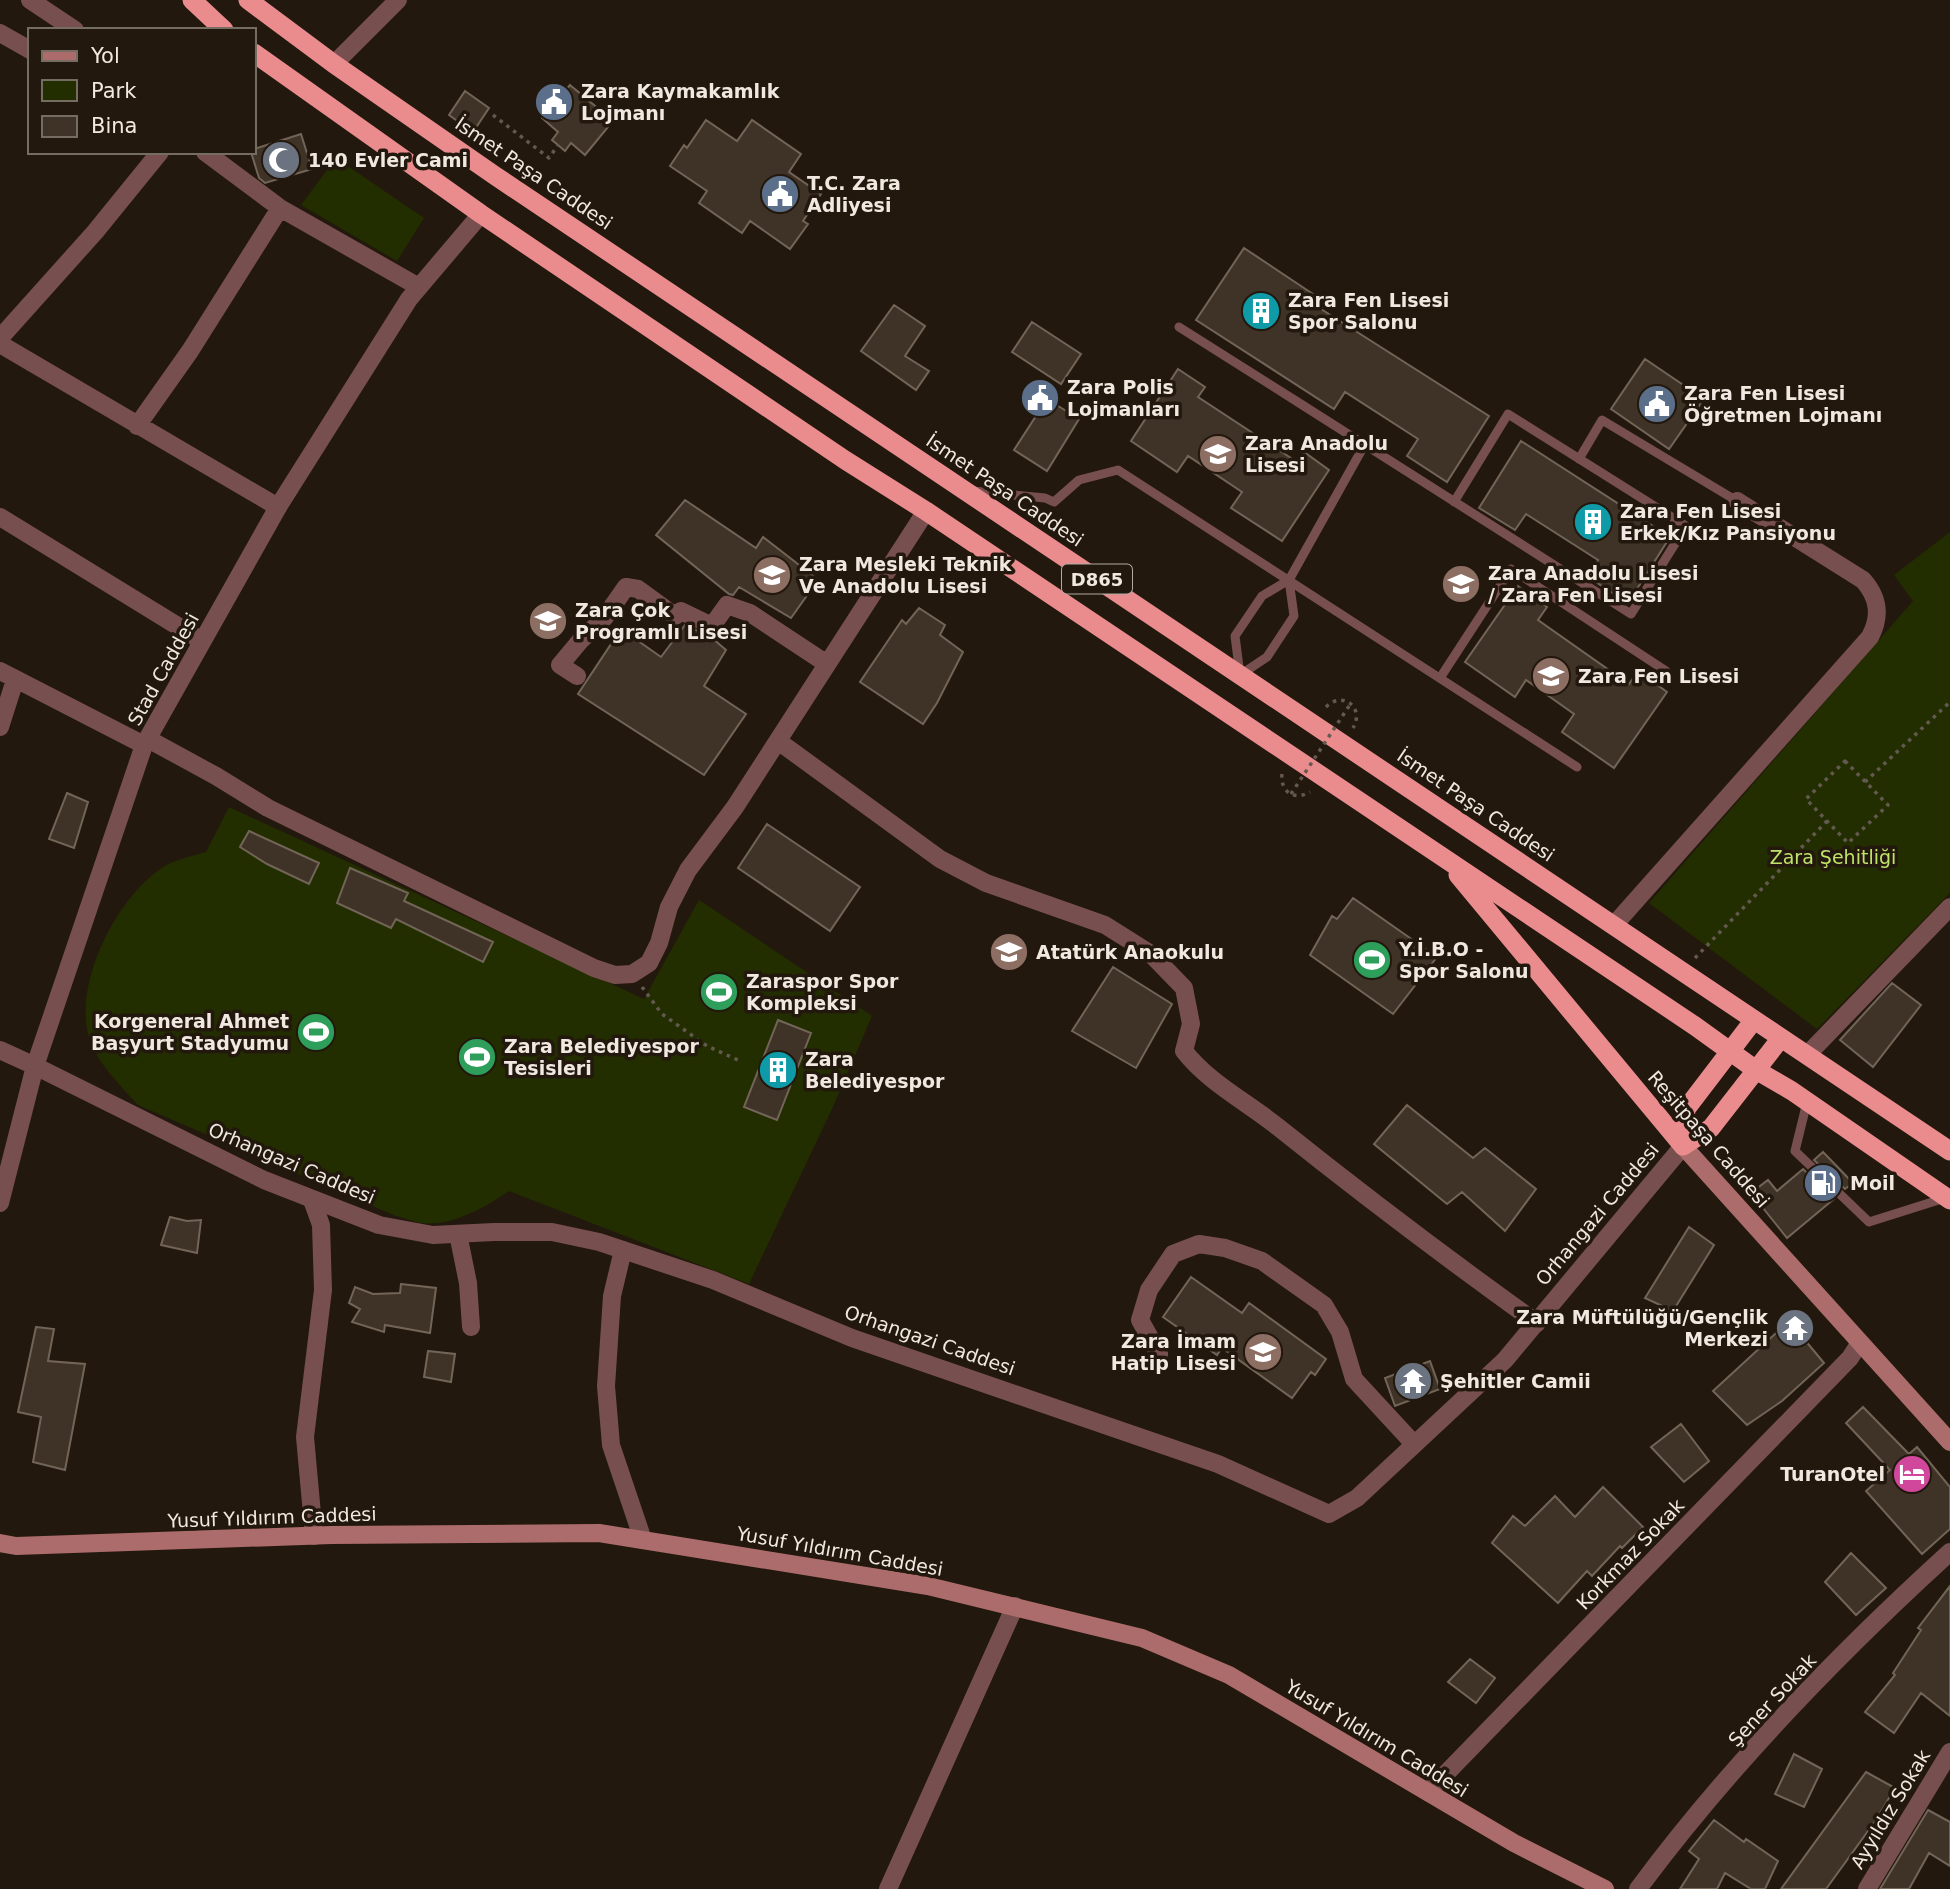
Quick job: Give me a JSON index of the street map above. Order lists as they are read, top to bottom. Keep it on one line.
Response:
{"streets":{"highway":["İsmet Paşa Caddesi","D865","Reşitpaşa Caddesi","Orhangazi Caddesi"],"main road":["Yusuf Yıldırım Caddesi"],"street":["Stad Caddesi","Korkmaz Sokak","Şener Sokak","Ayyıldız Sokak"]},"crossings":[["İsmet Paşa Caddesi","Orhangazi Caddesi"],["D865","Stad Caddesi"],["D865","Reşitpaşa Caddesi"],["D865","Orhangazi Caddesi"],["Stad Caddesi","Orhangazi Caddesi"],["Reşitpaşa Caddesi","Orhangazi Caddesi"],["Reşitpaşa Caddesi","Korkmaz Sokak"],["Yusuf Yıldırım Caddesi","Korkmaz Sokak"]],"parks":["Zara Şehitliği"],"places":{"public building":["Zara Kaymakamlık Lojmanı","T.C. Zara Adliyesi","Zara Polis Lojmanları","Zara Fen Lisesi Öğretmen Lojmanı"],"mosque":["140 Evler Cami"],"building":["Zara Fen Lisesi Spor Salonu","Zara Fen Lisesi Erkek/Kız Pansiyonu","Zara Belediyespor"],"school or university":["Zara Anadolu Lisesi","Zara Mesleki Teknik Ve Anadolu Lisesi","Zara Anadolu Lisesi / Zara Fen Lisesi","Zara Çok Programlı Lisesi","Zara Fen Lisesi","Atatürk Anaokulu","Zara İmam Hatip Lisesi"],"sports":["Y.İ.B.O - Spor Salonu","Zaraspor Spor Kompleksi","Korgeneral Ahmet Başyurt Stadyumu","Zara Belediyespor Tesisleri"],"fuel station":["Moil"],"temple":["Zara Müftülüğü/Gençlik Merkezi","Şehitler Camii"],"hotel":["TuranOtel"]},"legend":["Yol","Park","Bina"]}
